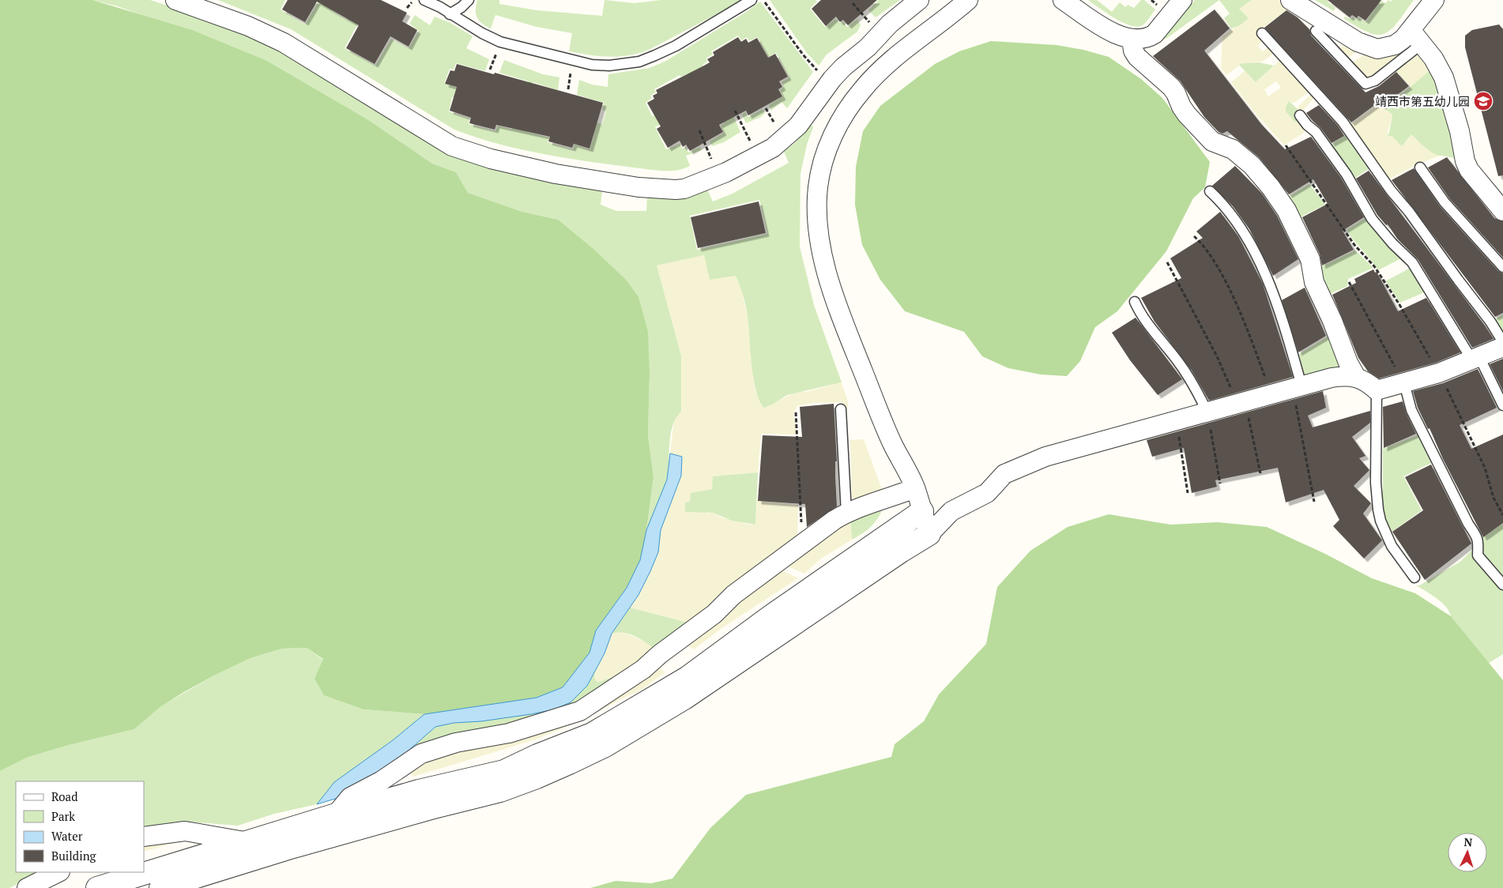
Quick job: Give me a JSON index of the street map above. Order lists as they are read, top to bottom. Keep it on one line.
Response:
{"places":{"school or university":["靖西市第五幼儿园"]},"legend":["Road","Park","Water","Building"],"north":"top"}
